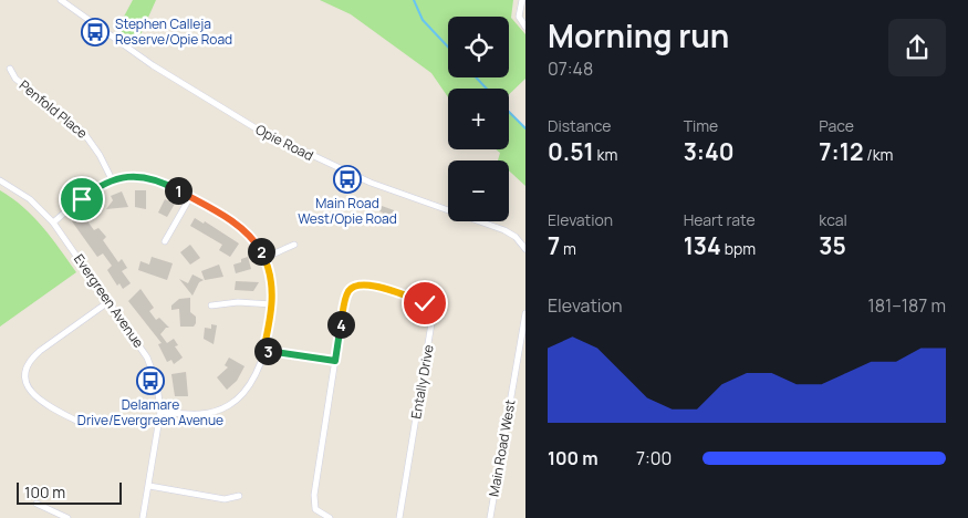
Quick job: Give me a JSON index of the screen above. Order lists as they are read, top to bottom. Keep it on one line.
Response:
{"streets":{"street":["Penfold Place","Opie Road","Evergreen Avenue","Entally Drive","Main Road West"]},"places":{"bus stop":["Stephen Calleja Reserve/Opie Road","Main Road West/Opie Road","Delamare Drive/Evergreen Avenue"]},"scale_bar":"100 m","page":{"heading":["Morning run","07:48"],"map_buttons":["+","−"],"stats":[["Distance","0.51 km"],["Time","3:40"],["Pace","7:12 /km"],["Elevation","7 m"],["Heart rate","134 bpm"],["kcal","35"]],"pins":["1","2","4","3"],"chart":["Elevation","181–187 m"],"list":[{"name":"100 m","note":"7:00"}],"scale":"100 m"}}
